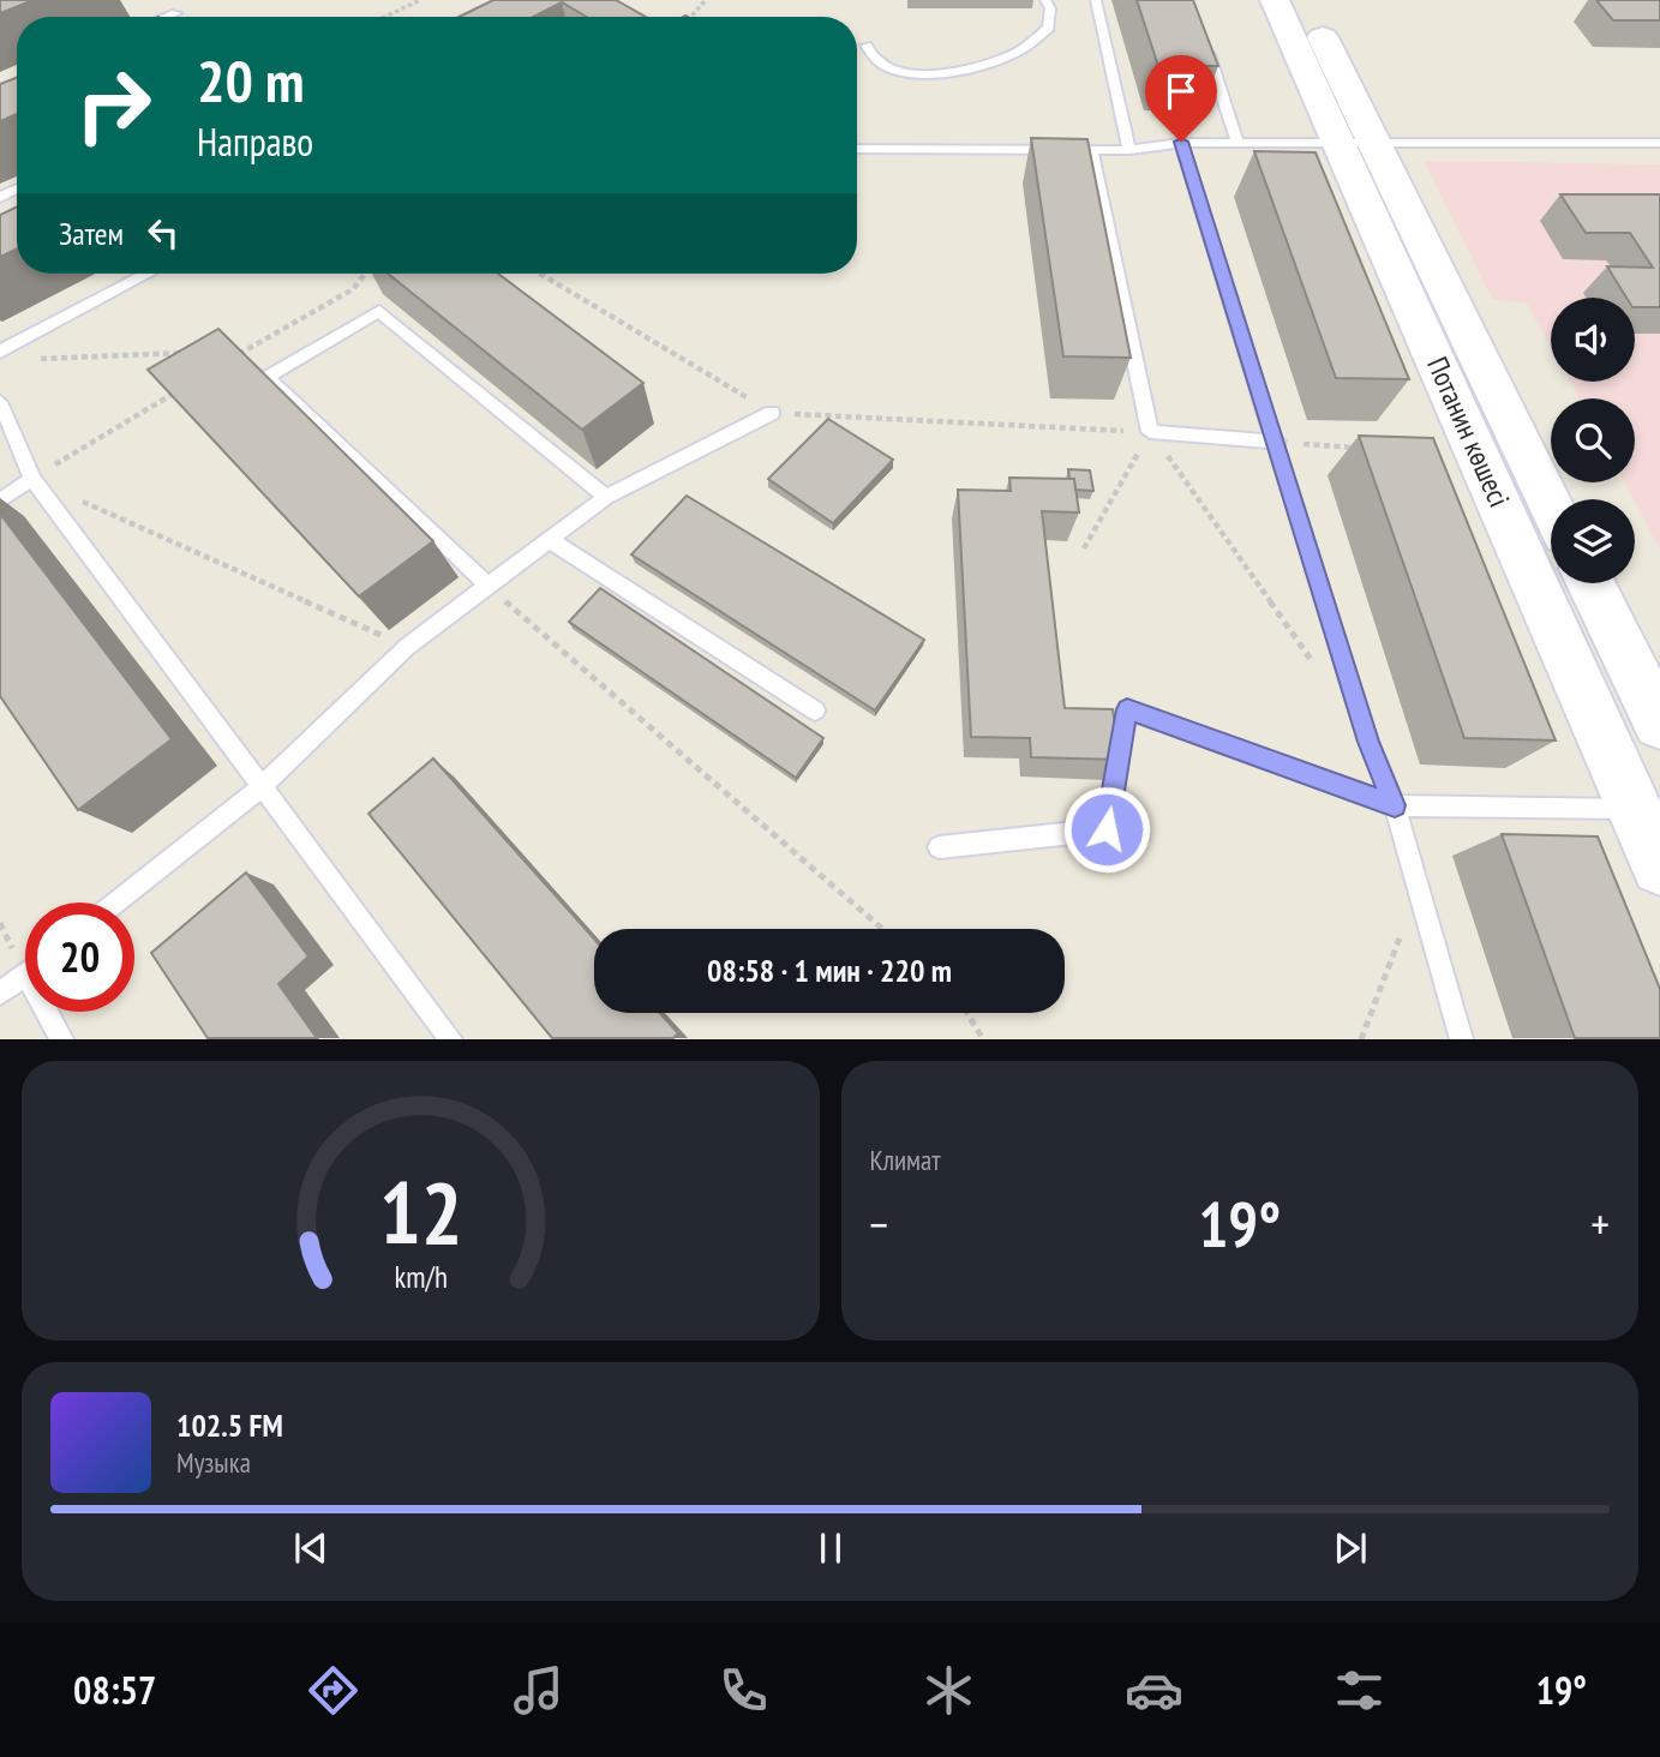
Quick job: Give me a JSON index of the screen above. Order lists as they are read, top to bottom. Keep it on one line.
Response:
{"streets":{"main road":["Потанин көшесі"]},"page":{"turn":["20 m","Направо"],"then":"Затем","limit":"20","trip":"08:58 · 1 мин · 220 m","tile":"Климат","heat":["−","19°","+"],"song":["102.5 FM","Музыка"],"tabs":["08:57","19°"],"gauge":["12","km/h"]}}
